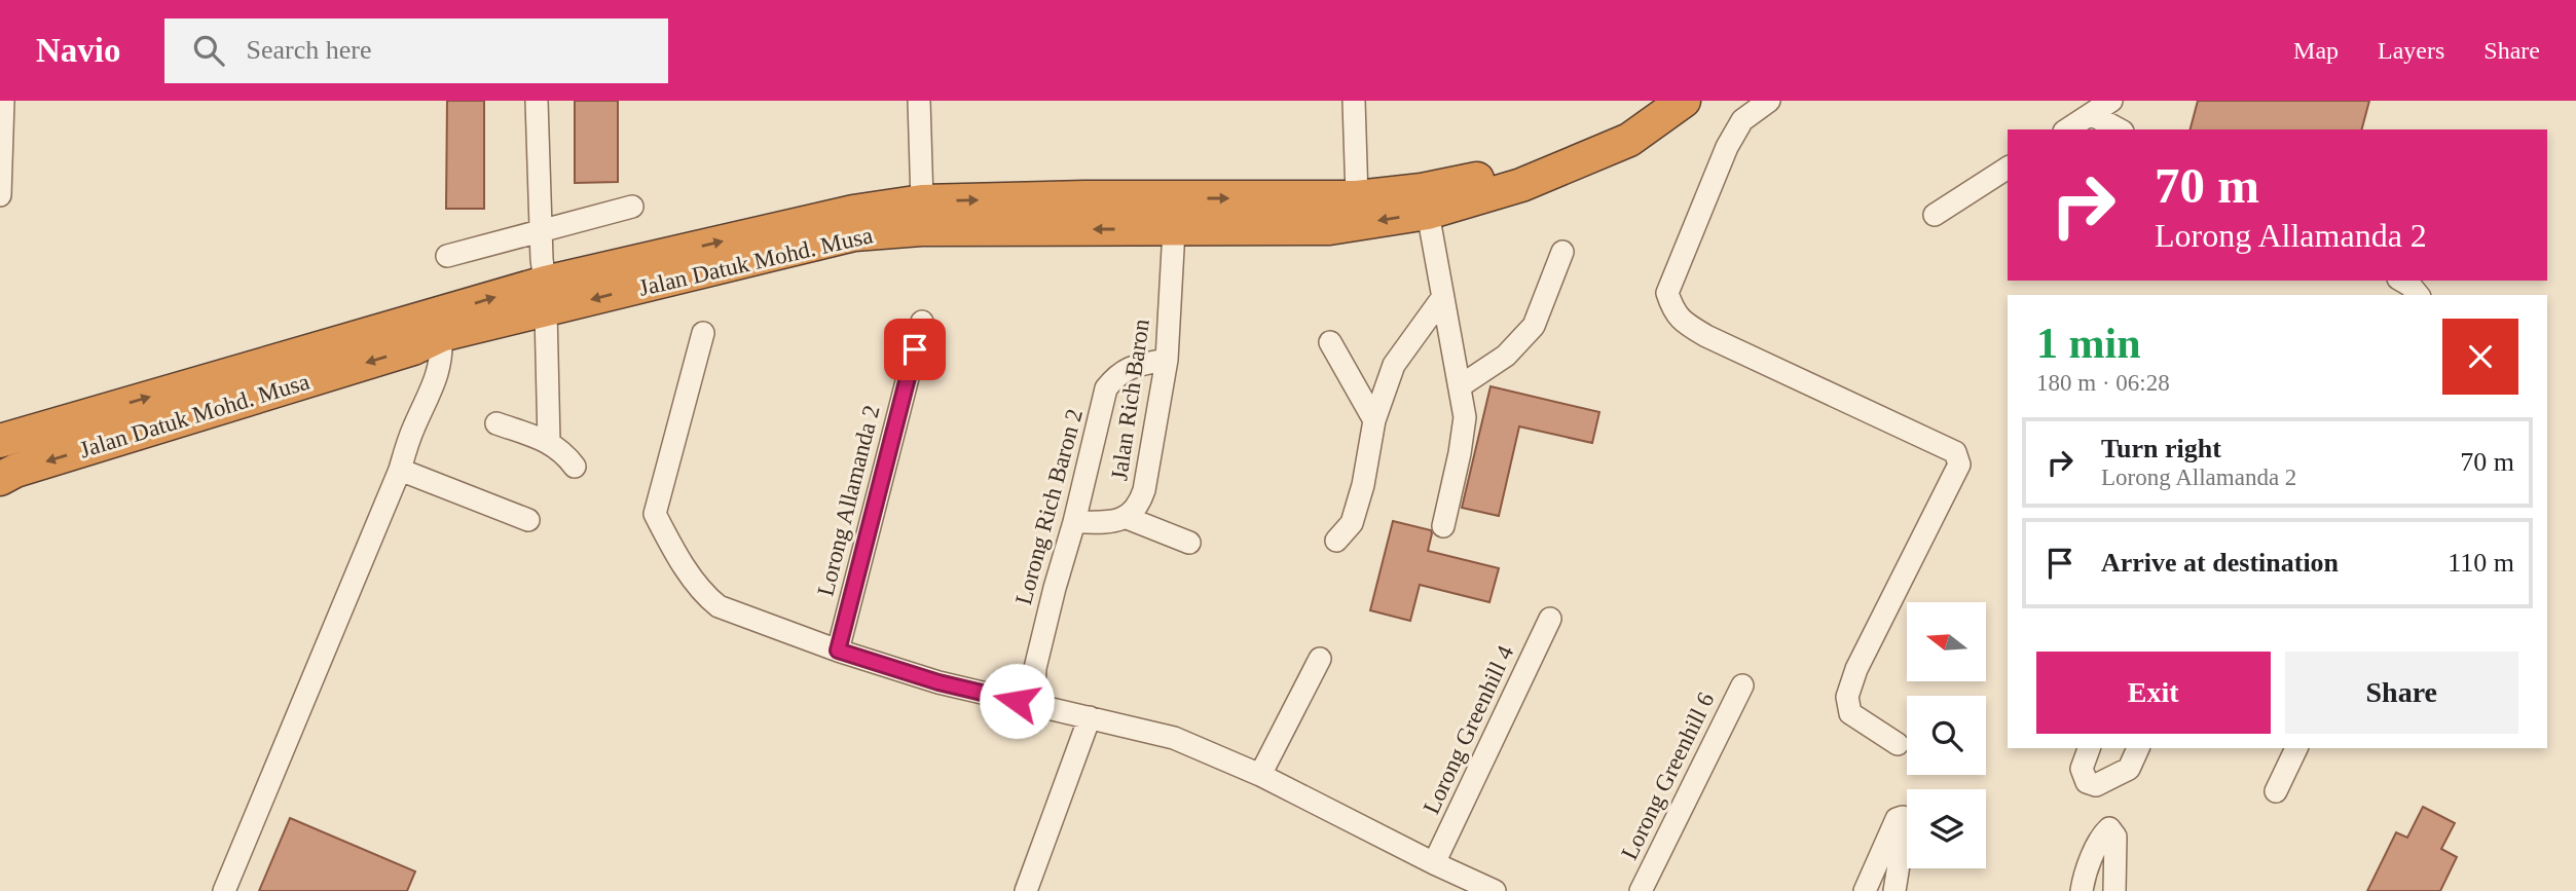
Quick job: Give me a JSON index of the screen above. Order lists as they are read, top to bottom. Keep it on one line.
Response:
{"streets":{"highway":["Jalan Datuk Mohd. Musa"],"street":["Jalan Rich Baron","Lorong Allamanda 2","Lorong Rich Baron 2","Lorong Greenhill 4","Lorong Greenhill 6"]},"crossings":[["Jalan Datuk Mohd. Musa","Jalan Rich Baron"],["Jalan Rich Baron","Lorong Rich Baron 2"]],"north":"left","page":{"header":"Navio","search":"Search here","nav":["Map","Layers","Share"],"turn":["70 m","Lorong Allamanda 2"],"heading":["1 min","180 m · 06:28"],"list":[{"name":"Turn right","note":"Lorong Allamanda 2","value":"70 m"},{"name":"Arrive at destination","value":"110 m"}],"buttons":["Exit","Share"]}}
